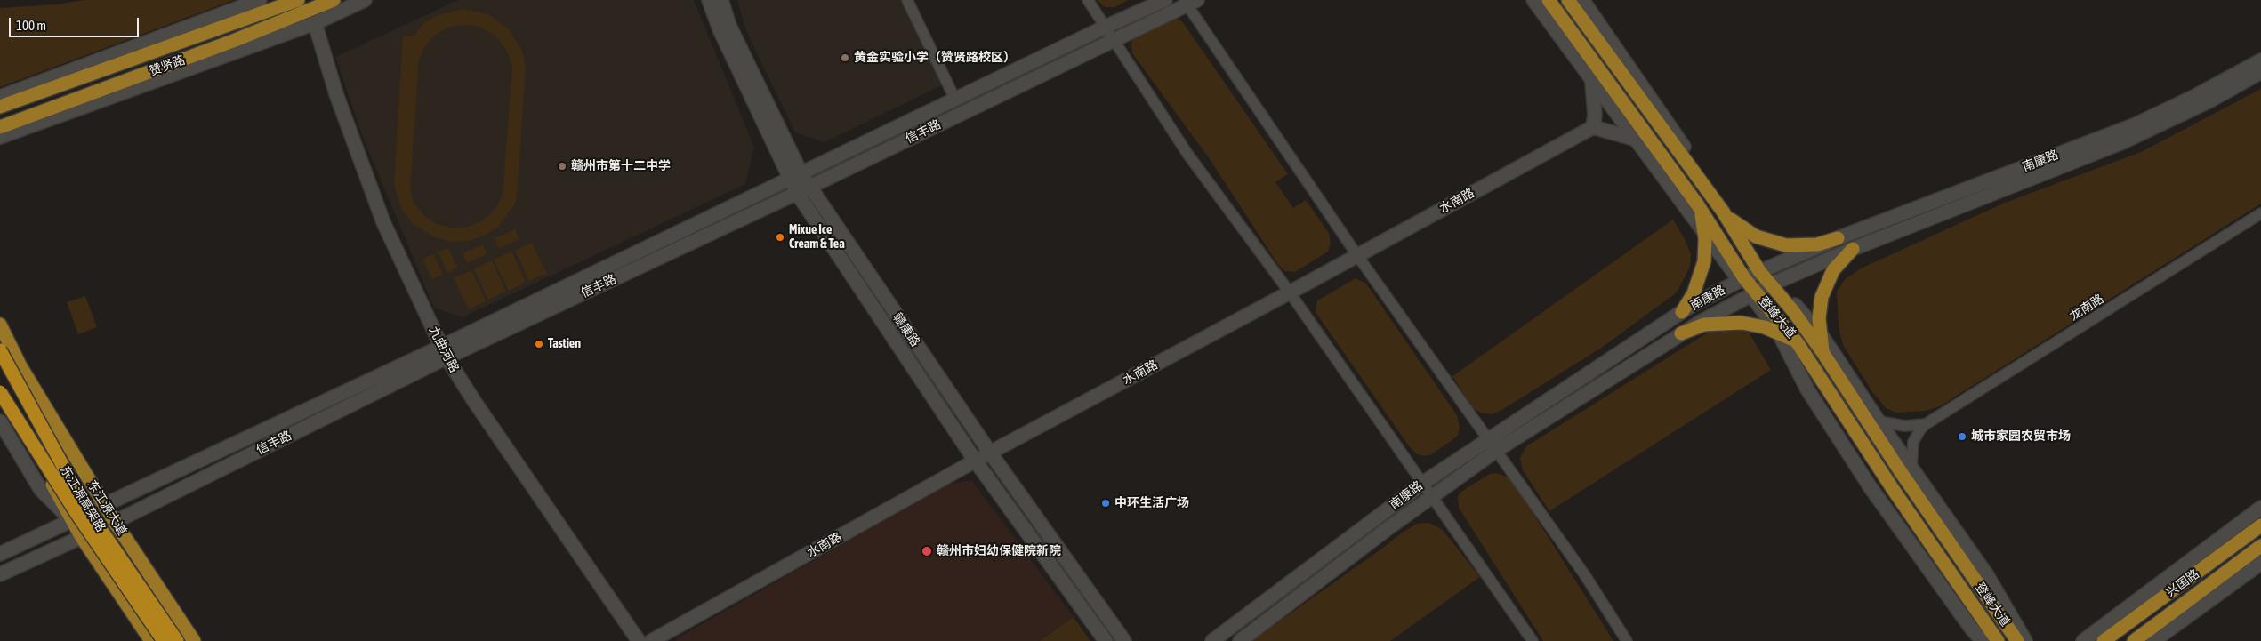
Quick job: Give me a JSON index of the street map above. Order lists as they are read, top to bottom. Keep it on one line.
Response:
{"streets":{"highway":["东江源高架路"],"main road":["赞贤路","信丰路","南康路","水南路","登峰大道","赣康路","九曲河路","东江源大道","兴国路"],"street":["龙南路"]},"crossings":[["信丰路","赣康路"],["信丰路","九曲河路"],["信丰路","东江源大道"],["南康路","登峰大道"],["水南路","赣康路"]],"places":["黄金实验小学（赞贤路校区）","赣州市第十二中学","Mixue Ice Cream & Tea","Tastien","城市家园农贸市场","中环生活广场","赣州市妇幼保健院新院"],"scale_bar":"100 m"}
